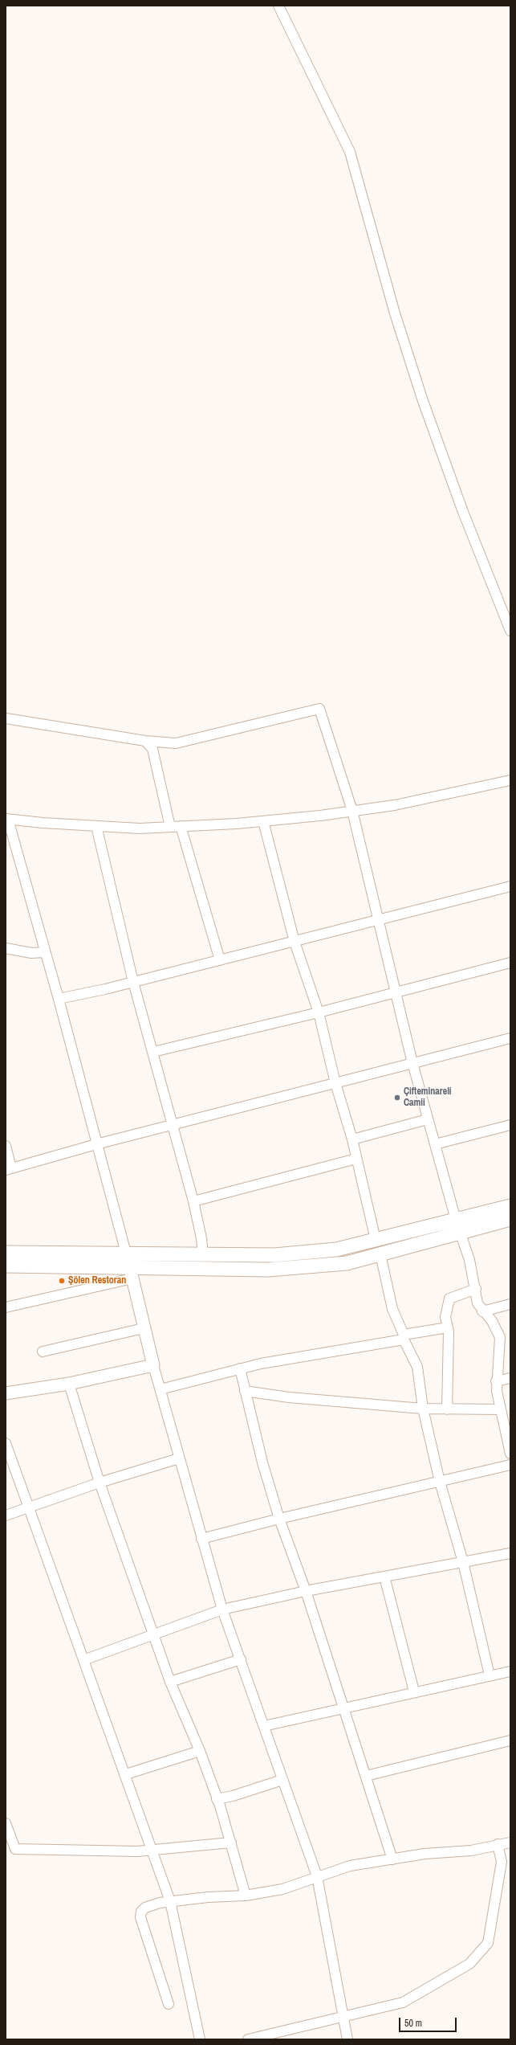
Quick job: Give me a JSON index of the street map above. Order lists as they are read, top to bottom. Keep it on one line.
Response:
{"places":["Çifteminareli Camii","Şölen Restoran"],"scale_bar":"50 m"}
